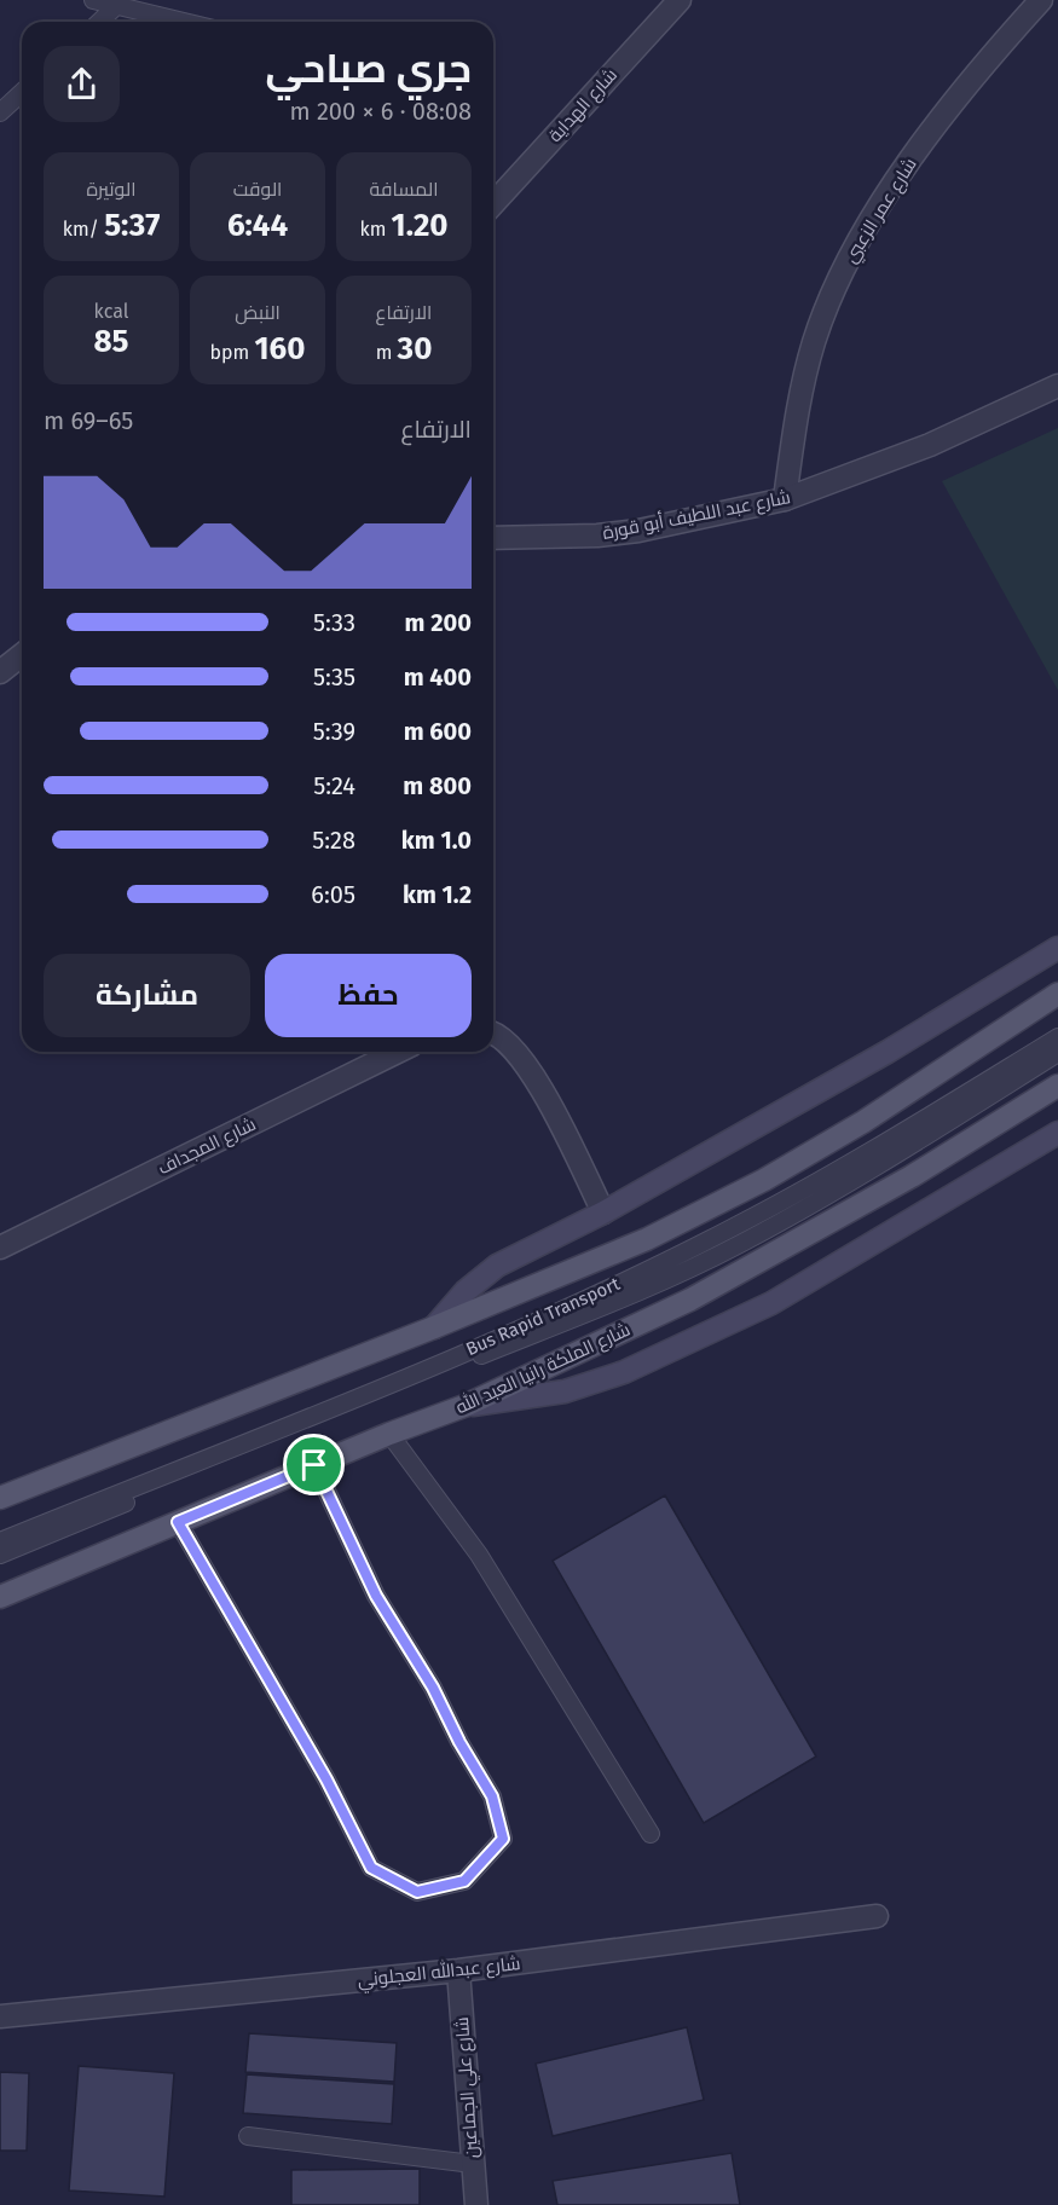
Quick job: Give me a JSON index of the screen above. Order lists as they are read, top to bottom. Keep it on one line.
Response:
{"streets":{"main road":["شارع الملكة رانيا العبد الله"],"street":["شارع الهداية","شارع عمر الزعبي","شارع عبد اللطيف أبو قورة","شارع المجداف","شارع عبدالله العجلوني","شارع علي الجماعين"],"lane":["Bus Rapid Transport"]},"crossings":[["شارع عمر الزعبي","شارع عبد اللطيف أبو قورة"],["شارع عبدالله العجلوني","شارع علي الجماعين"]],"page":{"heading":["جري صباحي","08:08 · 6 × 200 m"],"stats":[["المسافة","1.20 km"],["الوقت","6:44"],["الوتيرة","5:37 /km"],["الارتفاع","30 m"],["النبض","160 bpm"],["kcal","85"]],"chart":["الارتفاع","65–69 m"],"list":[{"name":"200 m","note":"5:33"},{"name":"400 m","note":"5:35"},{"name":"600 m","note":"5:39"},{"name":"800 m","note":"5:24"},{"name":"1.0 km","note":"5:28"},{"name":"1.2 km","note":"6:05"}],"buttons":["حفظ","مشاركة"]}}
